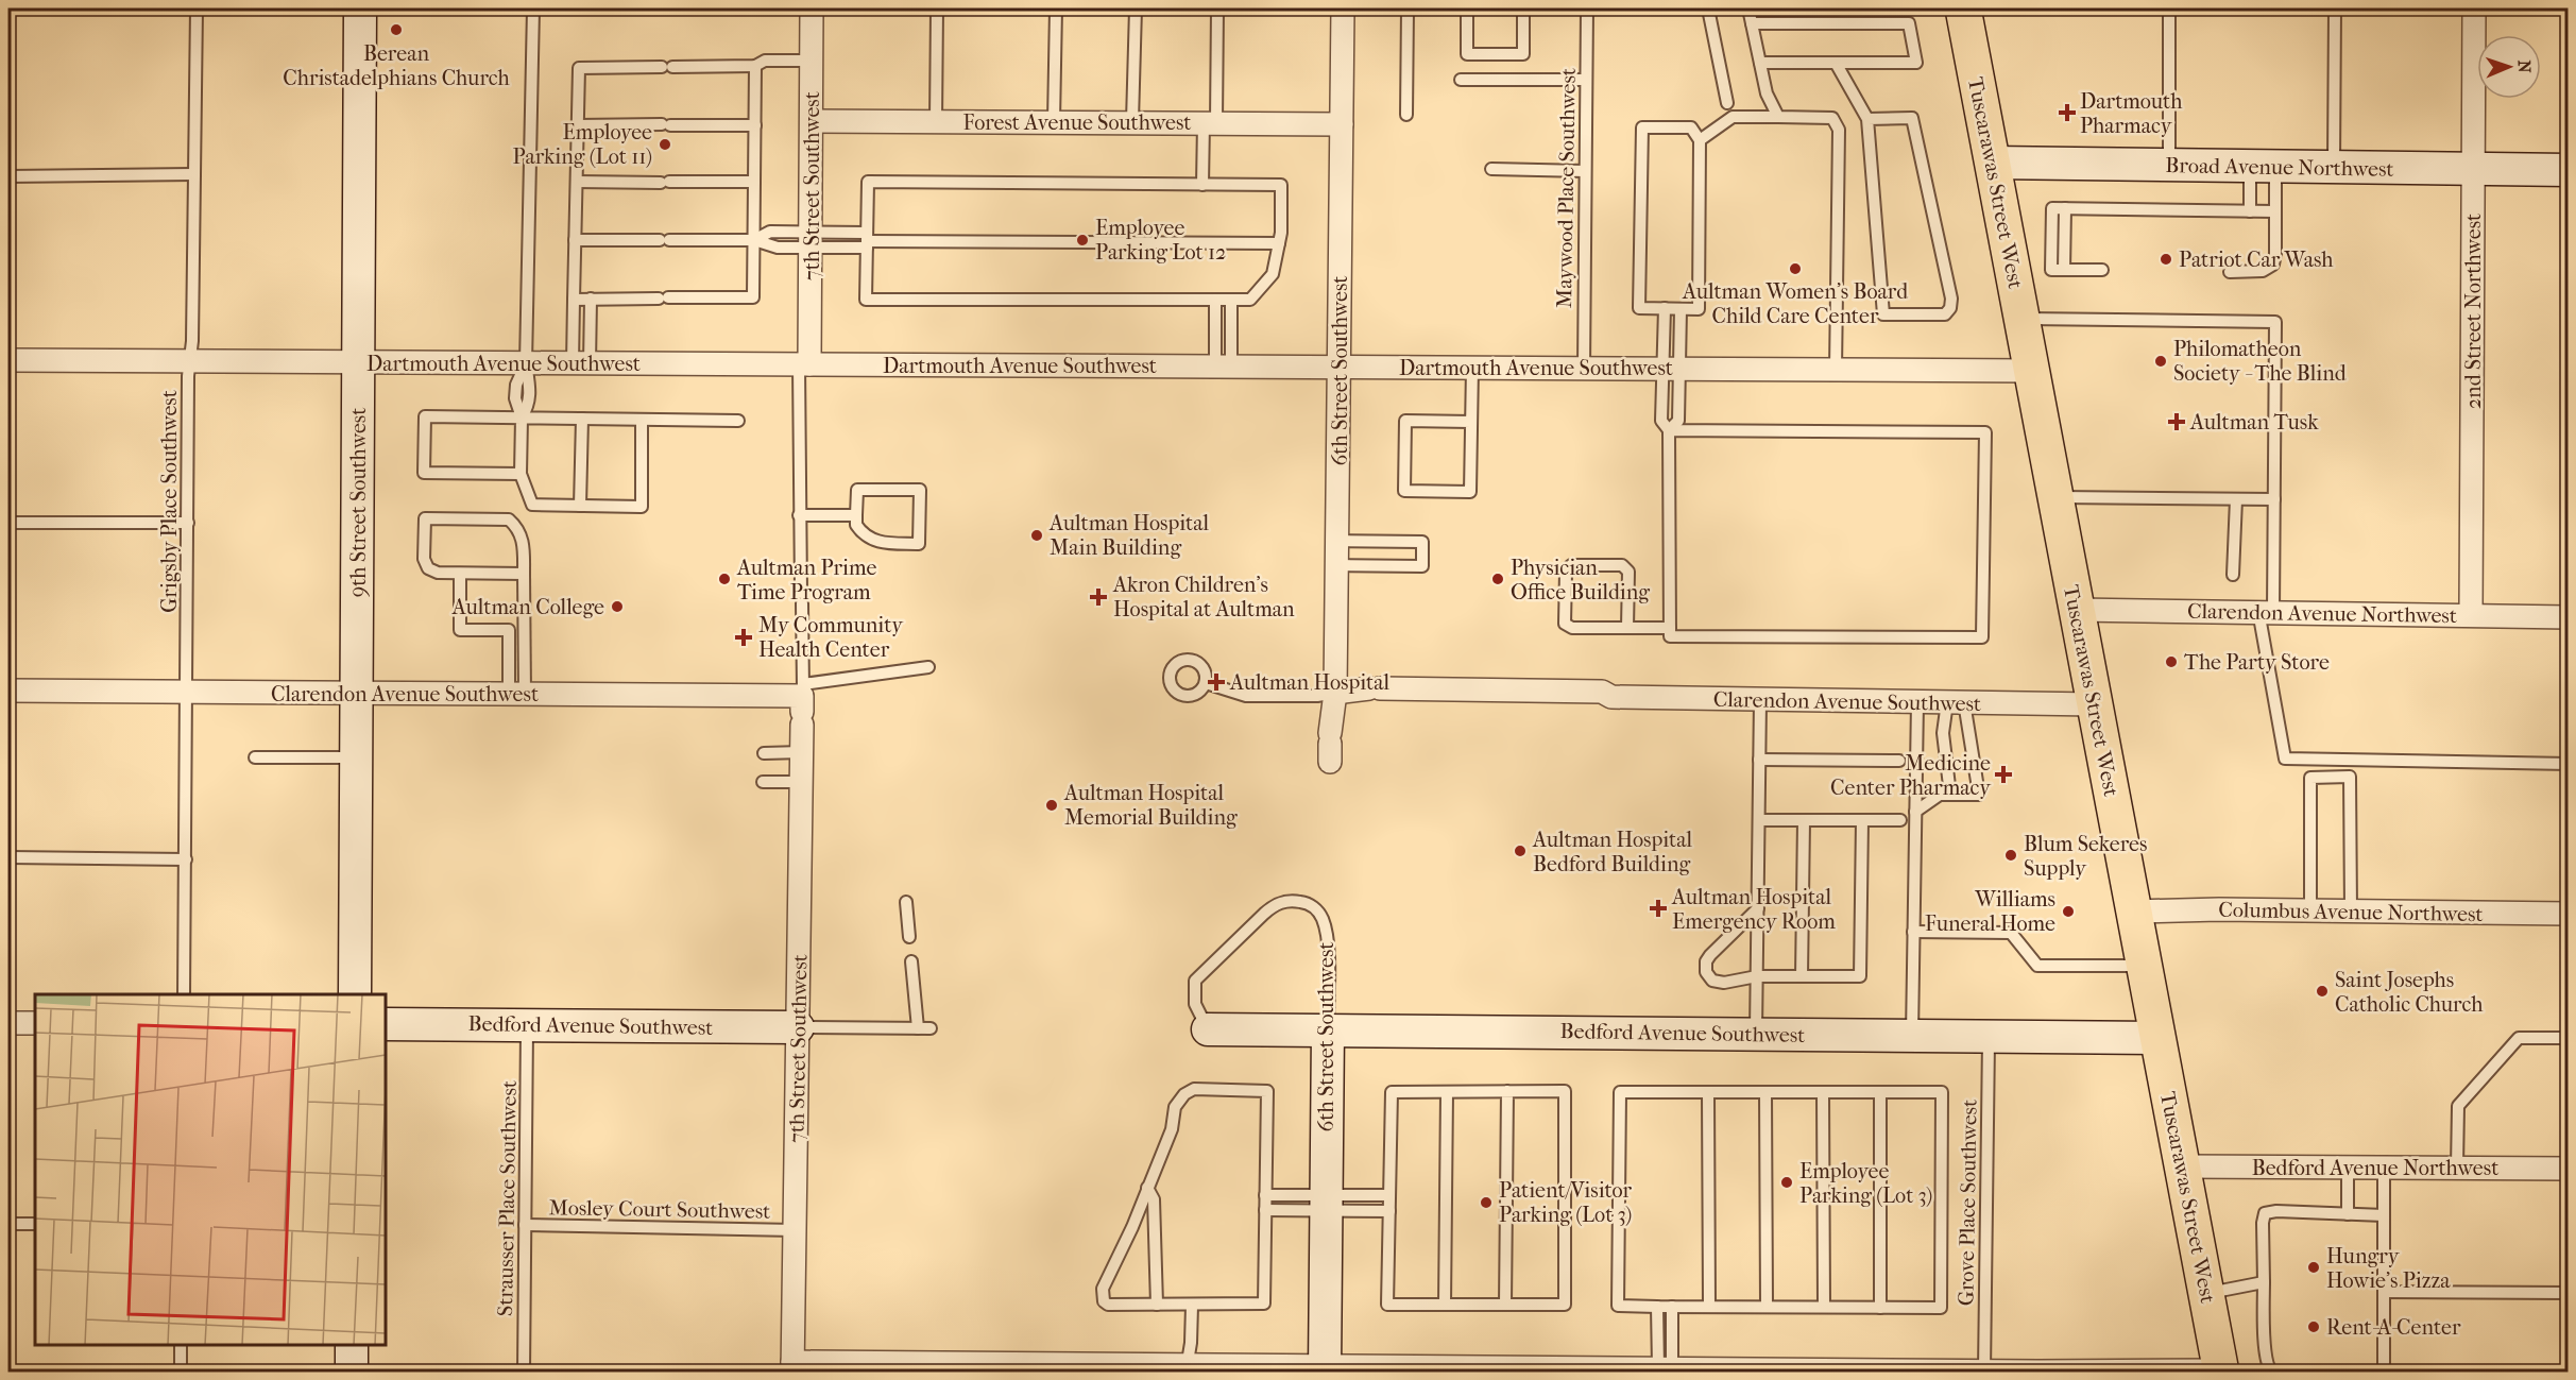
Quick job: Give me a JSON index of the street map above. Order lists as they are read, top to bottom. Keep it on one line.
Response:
{"streets":{"main road":["Tuscarawas Street West"],"street":["Forest Avenue Southwest","Broad Avenue Northwest","7th Street Southwest","2nd Street Northwest","Dartmouth Avenue Southwest","6th Street Southwest","9th Street Southwest","Clarendon Avenue Northwest","Clarendon Avenue Southwest","Columbus Avenue Northwest","Bedford Avenue Southwest","Bedford Avenue Northwest"],"lane":["Maywood Place Southwest","Grigsby Place Southwest","Strausser Place Southwest","Grove Place Southwest","Mosley Court Southwest"]},"crossings":[["Forest Avenue Southwest","7th Street Southwest"],["Forest Avenue Southwest","6th Street Southwest"],["Broad Avenue Northwest","Tuscarawas Street West"],["Broad Avenue Northwest","2nd Street Northwest"],["Tuscarawas Street West","Dartmouth Avenue Southwest"],["Tuscarawas Street West","Clarendon Avenue Northwest"],["Tuscarawas Street West","Clarendon Avenue Southwest"],["Tuscarawas Street West","Columbus Avenue Northwest"],["Tuscarawas Street West","Bedford Avenue Southwest"],["Tuscarawas Street West","Bedford Avenue Northwest"],["7th Street Southwest","Dartmouth Avenue Southwest"],["7th Street Southwest","Clarendon Avenue Southwest"],["7th Street Southwest","Bedford Avenue Southwest"],["7th Street Southwest","Mosley Court Southwest"],["Maywood Place Southwest","Dartmouth Avenue Southwest"],["2nd Street Northwest","Clarendon Avenue Northwest"],["Dartmouth Avenue Southwest","6th Street Southwest"],["Dartmouth Avenue Southwest","Grigsby Place Southwest"],["Dartmouth Avenue Southwest","9th Street Southwest"],["6th Street Southwest","Clarendon Avenue Southwest"],["6th Street Southwest","Bedford Avenue Southwest"],["Grigsby Place Southwest","Clarendon Avenue Southwest"],["9th Street Southwest","Clarendon Avenue Southwest"],["Bedford Avenue Southwest","Strausser Place Southwest"],["Bedford Avenue Southwest","Grove Place Southwest"],["Strausser Place Southwest","Mosley Court Southwest"]],"places":{"other":["Berean Christadelphians Church","Employee Parking (Lot 11)","Employee Parking Lot 12","Patriot Car Wash","Aultman Women's Board Child Care Center","Philomatheon Society - The Blind","Aultman Hospital Main Building","Aultman Prime Time Program","Physician Office Building","Aultman College","The Party Store","Aultman Hospital Memorial Building","Aultman Hospital Bedford Building","Blum Sekeres Supply","Williams Funeral Home","Saint Josephs Catholic Church","Employee Parking (Lot 3)","Patient/Visitor Parking (Lot 3)","Hungry Howie's Pizza","Rent-A-Center"],"health":["Dartmouth Pharmacy","Aultman Tusk","Akron Children's Hospital at Aultman","My Community Health Center","Aultman Hospital","Medicine Center Pharmacy","Aultman Hospital Emergency Room"]},"north":"right"}
